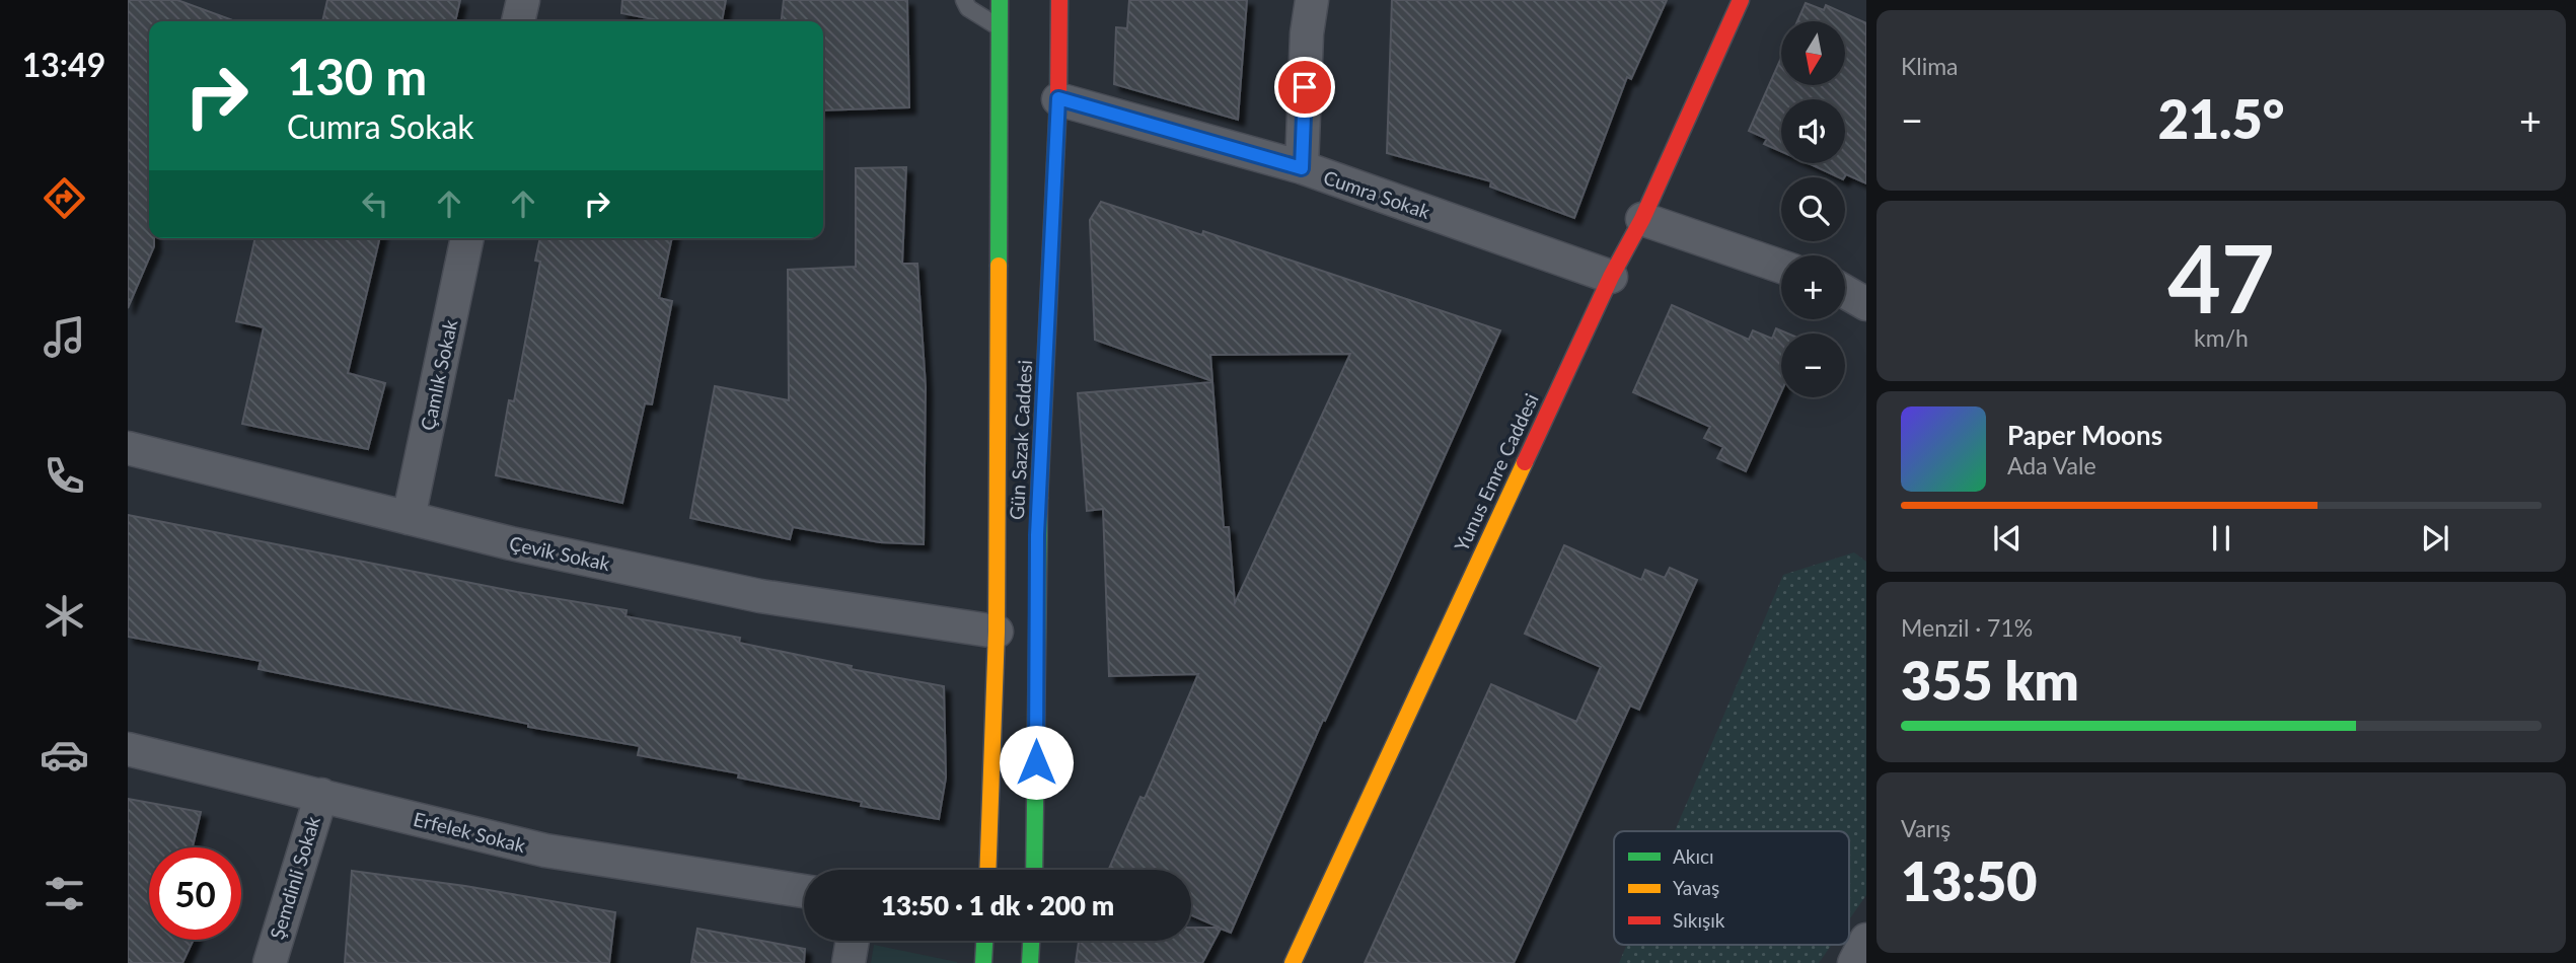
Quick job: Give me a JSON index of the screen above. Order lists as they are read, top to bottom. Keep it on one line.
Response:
{"streets":{"main road":["Gün Sazak Caddesi","Yunus Emre Caddesi"],"street":["Cumra Sokak","Çamlık Sokak","Çevik Sokak","Erfelek Sokak","Şemdinli Sokak"]},"crossings":[["Cumra Sokak","Gün Sazak Caddesi"],["Cumra Sokak","Yunus Emre Caddesi"],["Çamlık Sokak","Çevik Sokak"],["Gün Sazak Caddesi","Çevik Sokak"],["Erfelek Sokak","Şemdinli Sokak"]],"legend":["Akıcı","Yavaş","Sıkışık"],"north":"bottom","page":{"tabs":"13:49","tile":["Klima",["47","km/h"],["Menzil · 71%","355 km"],["Varış","13:50"]],"map_buttons":["+","−"],"turn":["130 m","Cumra Sokak"],"heat":["−","21.5°","+"],"song":["Paper Moons","Ada Vale"],"limit":"50","trip":"13:50 · 1 dk · 200 m"}}
